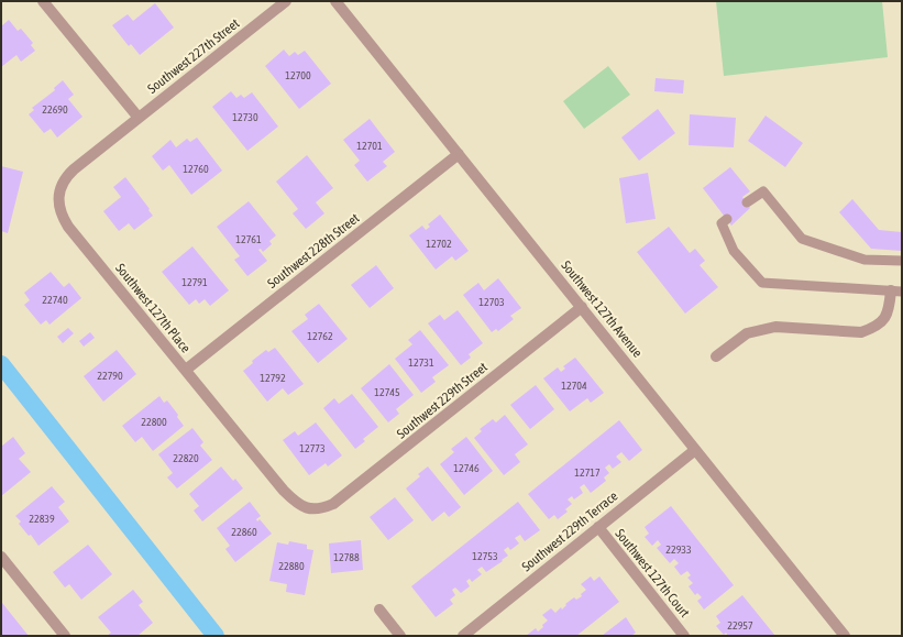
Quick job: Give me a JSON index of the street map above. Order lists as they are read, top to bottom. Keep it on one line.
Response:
{"streets":{"street":["Southwest 227th Street","Southwest 228th Street","Southwest 127th Place","Southwest 127th Avenue","Southwest 229th Street","Southwest 229th Terrace","Southwest 127th Court"]},"crossings":[["Southwest 227th Street","Southwest 127th Place"],["Southwest 228th Street","Southwest 127th Place"],["Southwest 228th Street","Southwest 127th Avenue"],["Southwest 127th Place","Southwest 229th Street"],["Southwest 127th Avenue","Southwest 229th Street"],["Southwest 127th Avenue","Southwest 229th Terrace"],["Southwest 229th Terrace","Southwest 127th Court"]],"house_numbers":["12700","22690","12730","12701","12760","12761","12702","12791","22740","12703","12762","12731","22790","12792","12704","12745","22800","12773","22820","12746","12717","22839","22860","22933","12753","12788","22880","22957"]}
